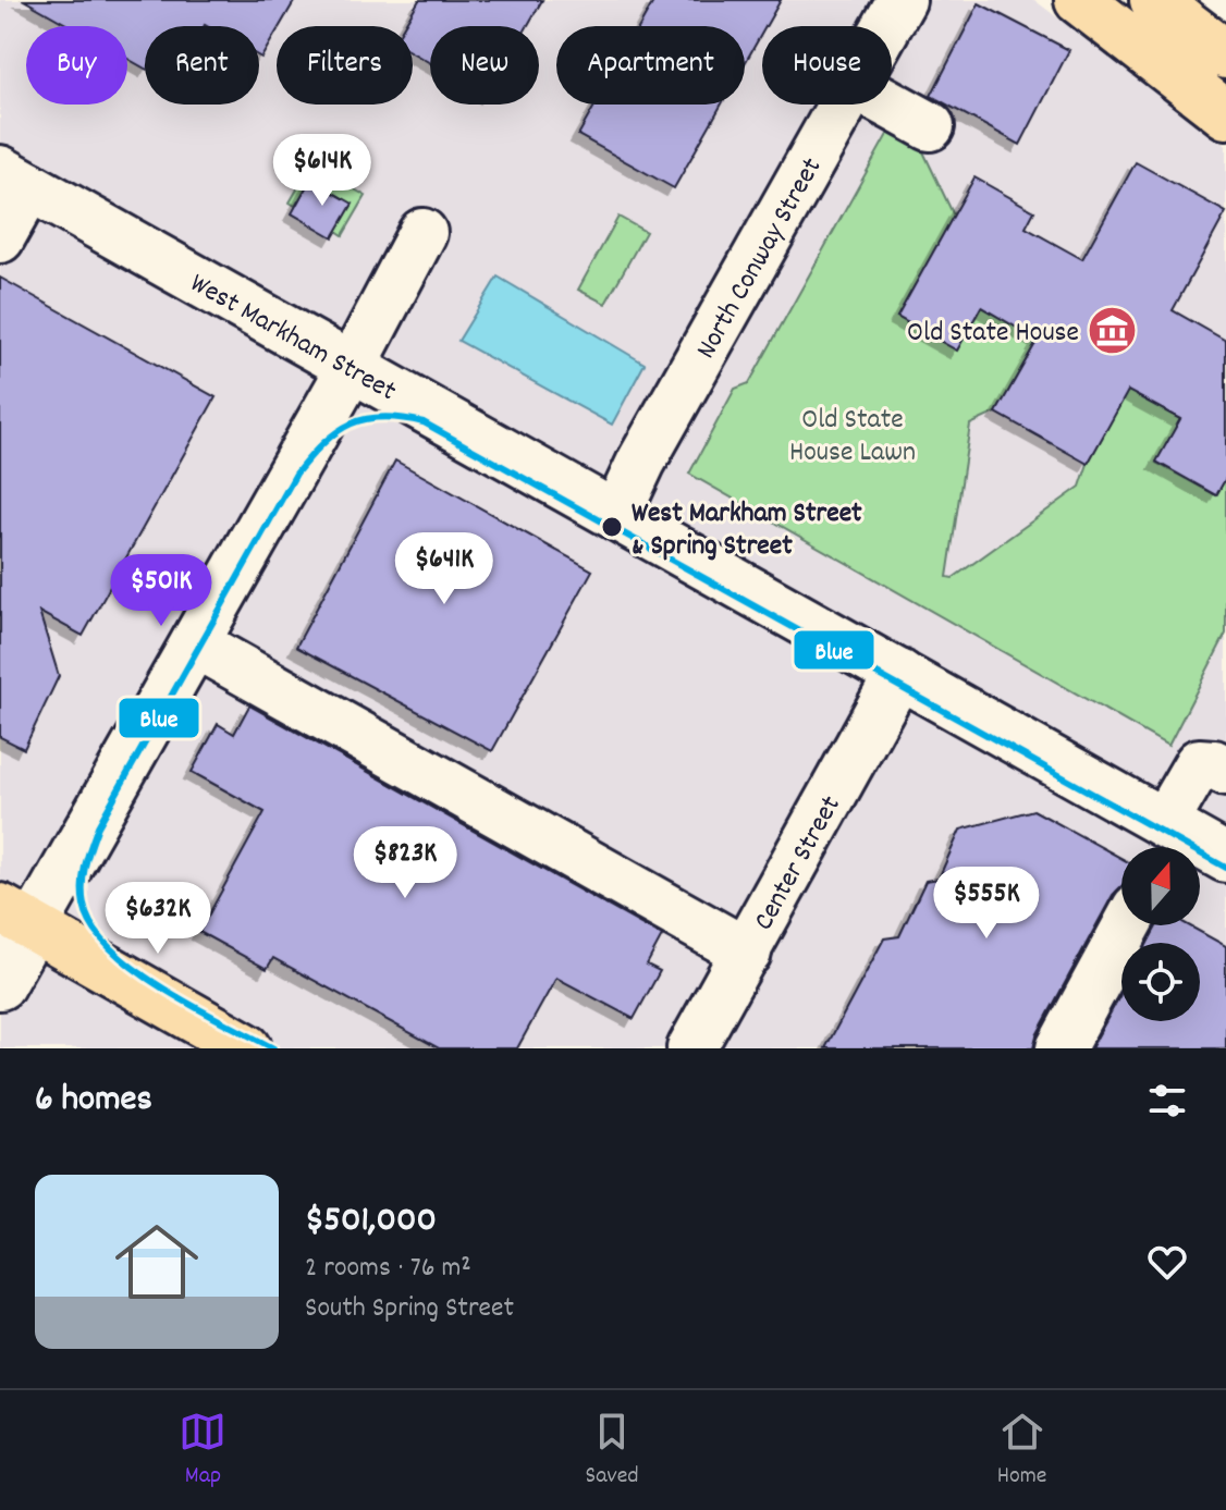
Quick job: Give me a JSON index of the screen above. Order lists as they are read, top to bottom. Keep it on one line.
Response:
{"streets":{"street":["North Conway Street","West Markham Street","Center Street"]},"crossings":[["North Conway Street","West Markham Street"],["West Markham Street","Center Street"]],"parks":["Old State House Lawn"],"places":{"museum":["Old State House"],"other":["West Markham Street & Spring Street"]},"lines":["transit line Blue"],"north":"top","page":{"chip":["Buy","Rent","Filters","New","Apartment","House"],"price":["$614K","$641K","$501K","$823K","$555K","$632K"],"heading":"6 homes","list":[{"name":"$501,000","note":"2 rooms · 76 m² · South Spring Street"}],"tabs":["Map","Saved","Home"]}}
